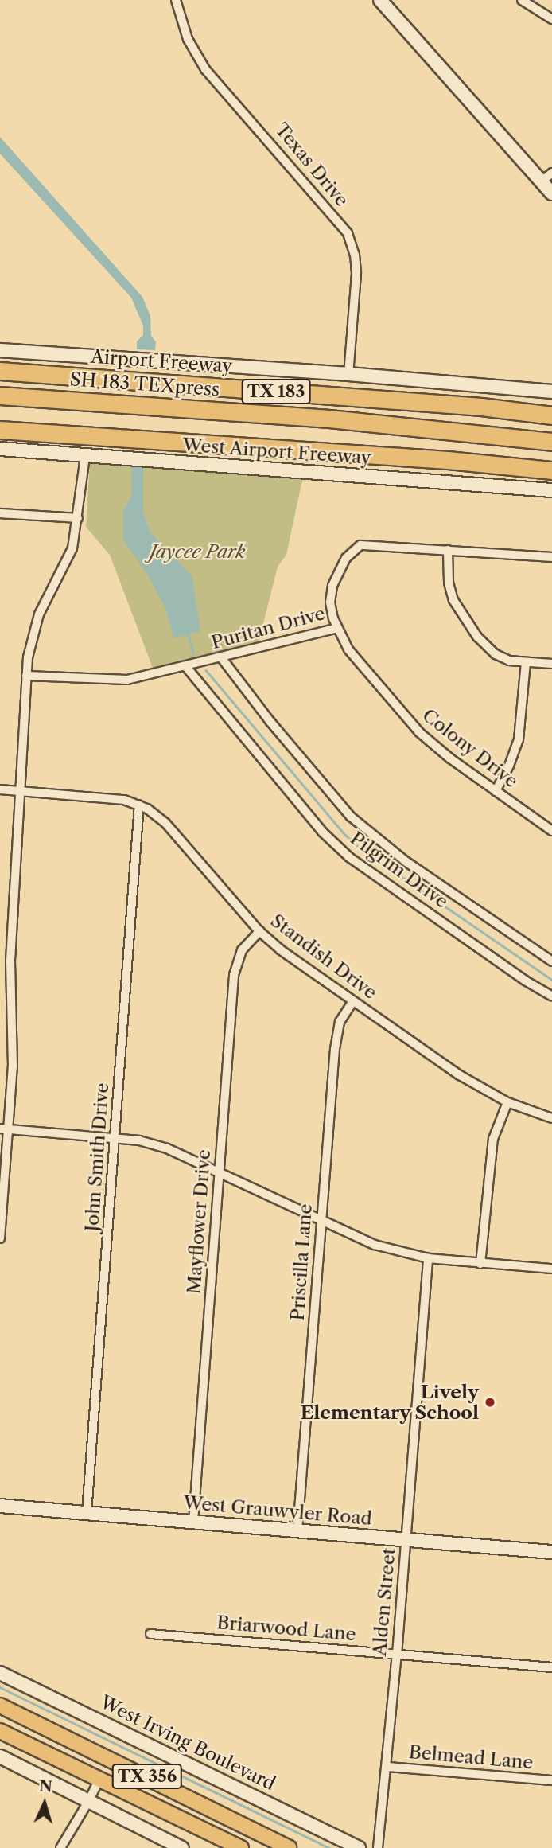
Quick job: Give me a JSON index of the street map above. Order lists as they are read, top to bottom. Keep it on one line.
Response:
{"streets":{"highway":["Airport Freeway","SH 183 TEXpress","TX 183"],"main road":["West Airport Freeway","West Grauwyler Road","West Irving Boulevard","TX 356"],"street":["Texas Drive","Puritan Drive","Colony Drive","Pilgrim Drive","Standish Drive","John Smith Drive","Mayflower Drive","Priscilla Lane","Alden Street","Briarwood Lane","Belmead Lane"]},"crossings":[["Puritan Drive","Colony Drive"],["Puritan Drive","Pilgrim Drive"],["Standish Drive","John Smith Drive"],["Standish Drive","Mayflower Drive"],["Standish Drive","Priscilla Lane"],["John Smith Drive","West Grauwyler Road"],["Mayflower Drive","West Grauwyler Road"],["Priscilla Lane","West Grauwyler Road"],["West Grauwyler Road","Alden Street"],["Alden Street","Briarwood Lane"],["Alden Street","Belmead Lane"]],"parks":["Jaycee Park"],"places":["Lively Elementary School"],"north":"top"}
